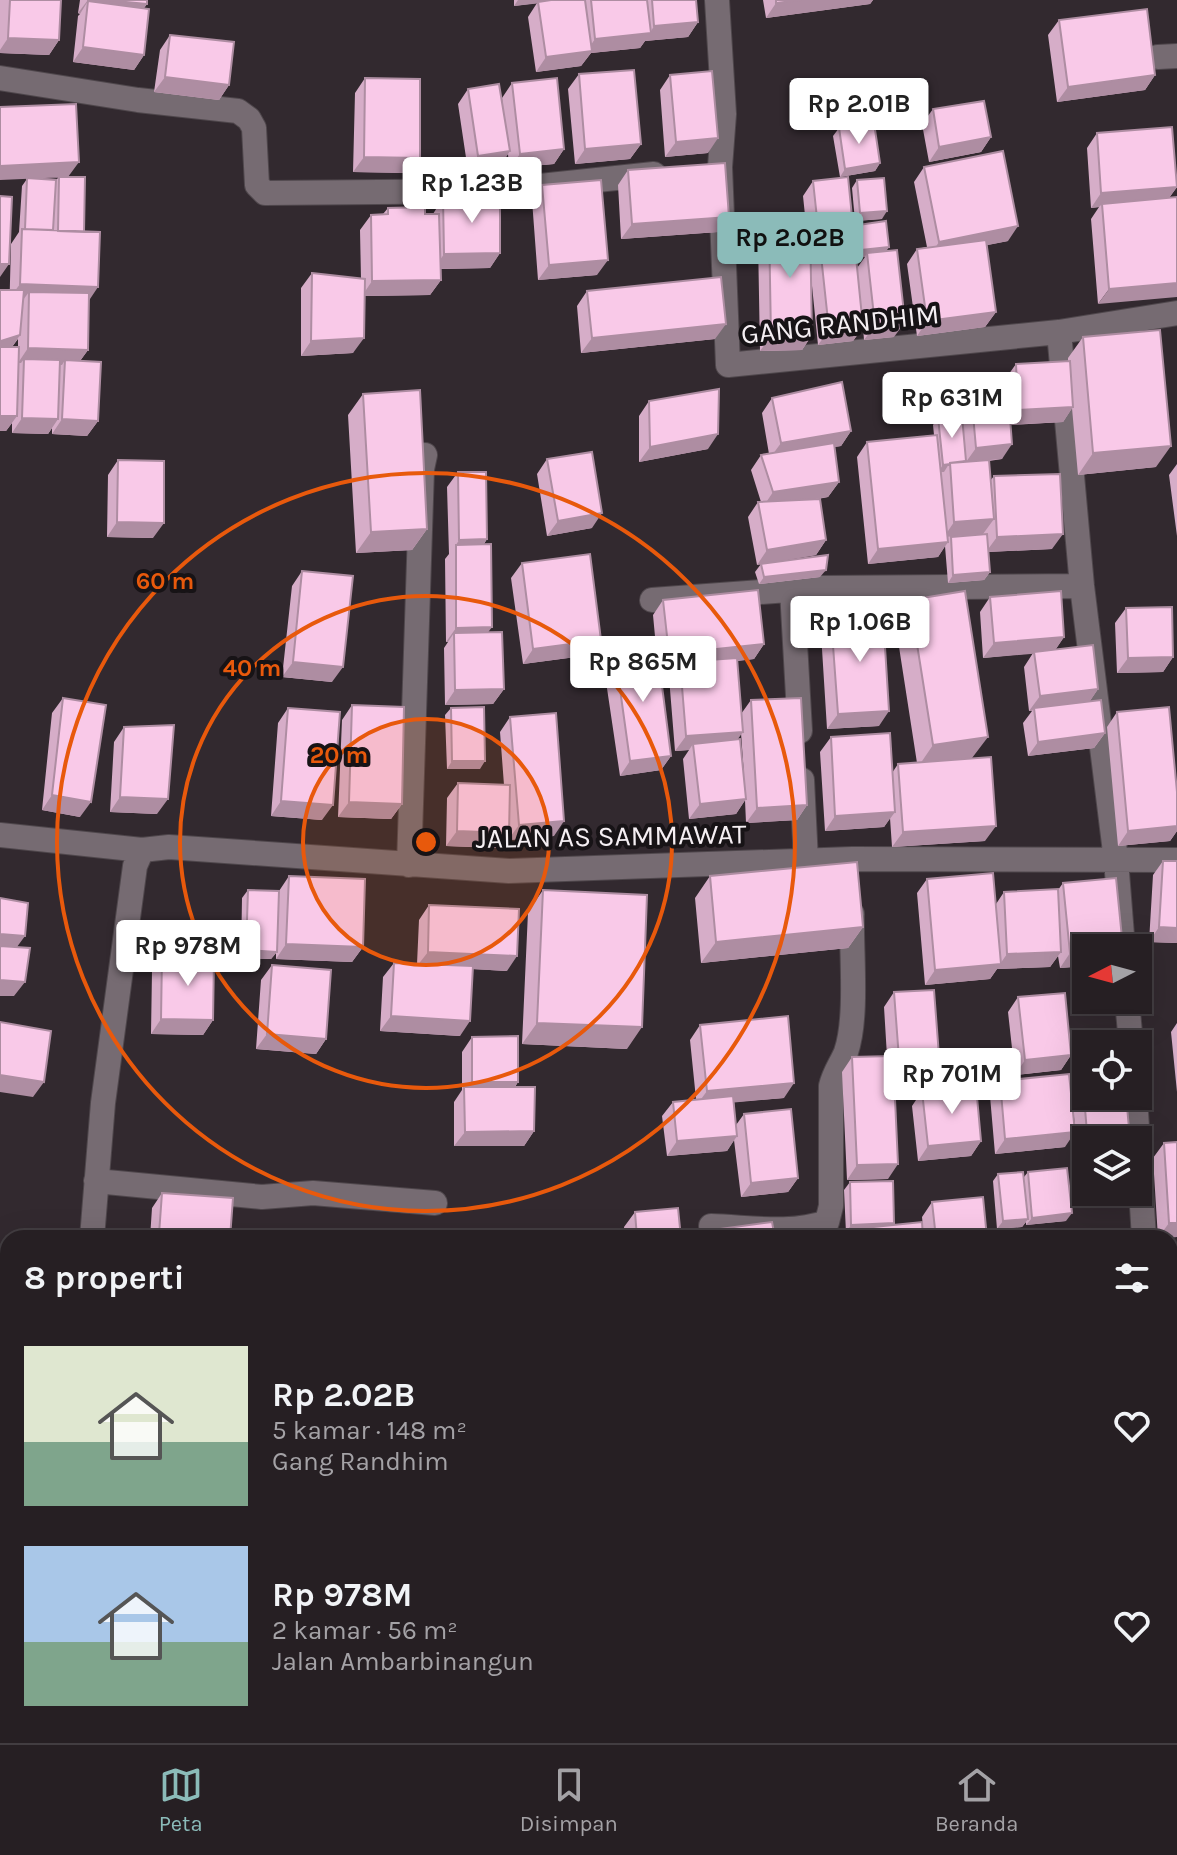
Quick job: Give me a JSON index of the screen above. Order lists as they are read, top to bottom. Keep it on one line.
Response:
{"streets":{"street":["GANG RANDHIM","JALAN AS SAMMAWAT"]},"north":"left","page":{"price":["Rp 2.01B","Rp 1.23B","Rp 2.02B","Rp 631M","Rp 1.06B","Rp 865M","Rp 978M","Rp 701M"],"heading":"8 properti","list":[{"name":"Rp 2.02B","note":"5 kamar · 148 m² · Gang Randhim"},{"name":"Rp 978M","note":"2 kamar · 56 m² · Jalan Ambarbinangun"}],"tabs":["Peta","Disimpan","Beranda"]},"rings":["60 m","40 m","20 m"]}
